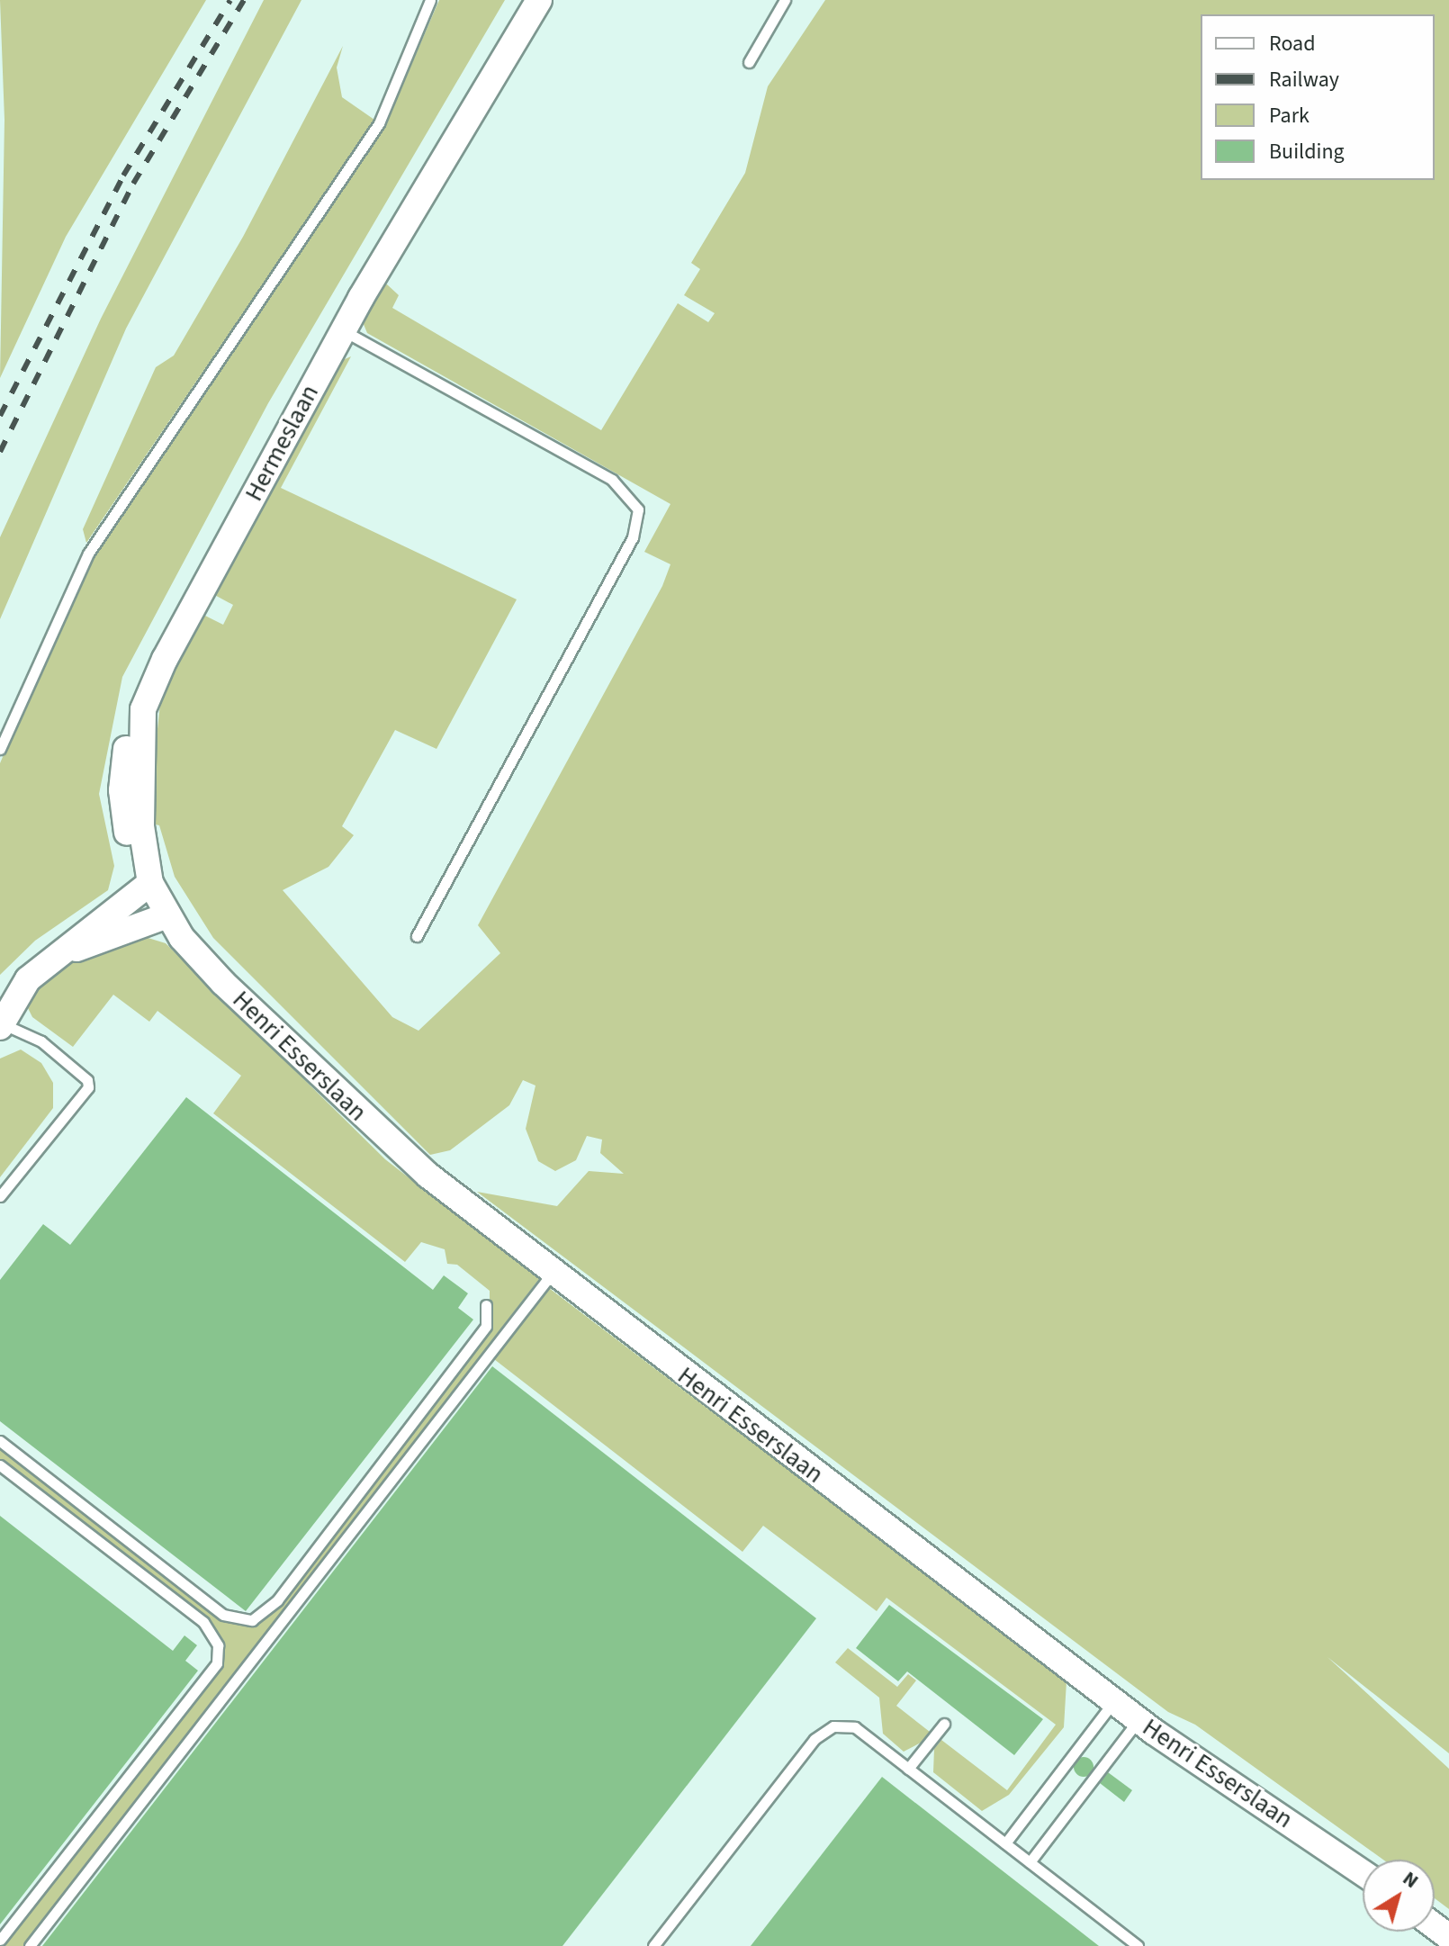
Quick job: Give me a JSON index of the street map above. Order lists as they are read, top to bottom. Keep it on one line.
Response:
{"streets":{"street":["Hermeslaan","Henri Esserslaan"]},"legend":["Road","Railway","Park","Building"],"north":"top right"}
